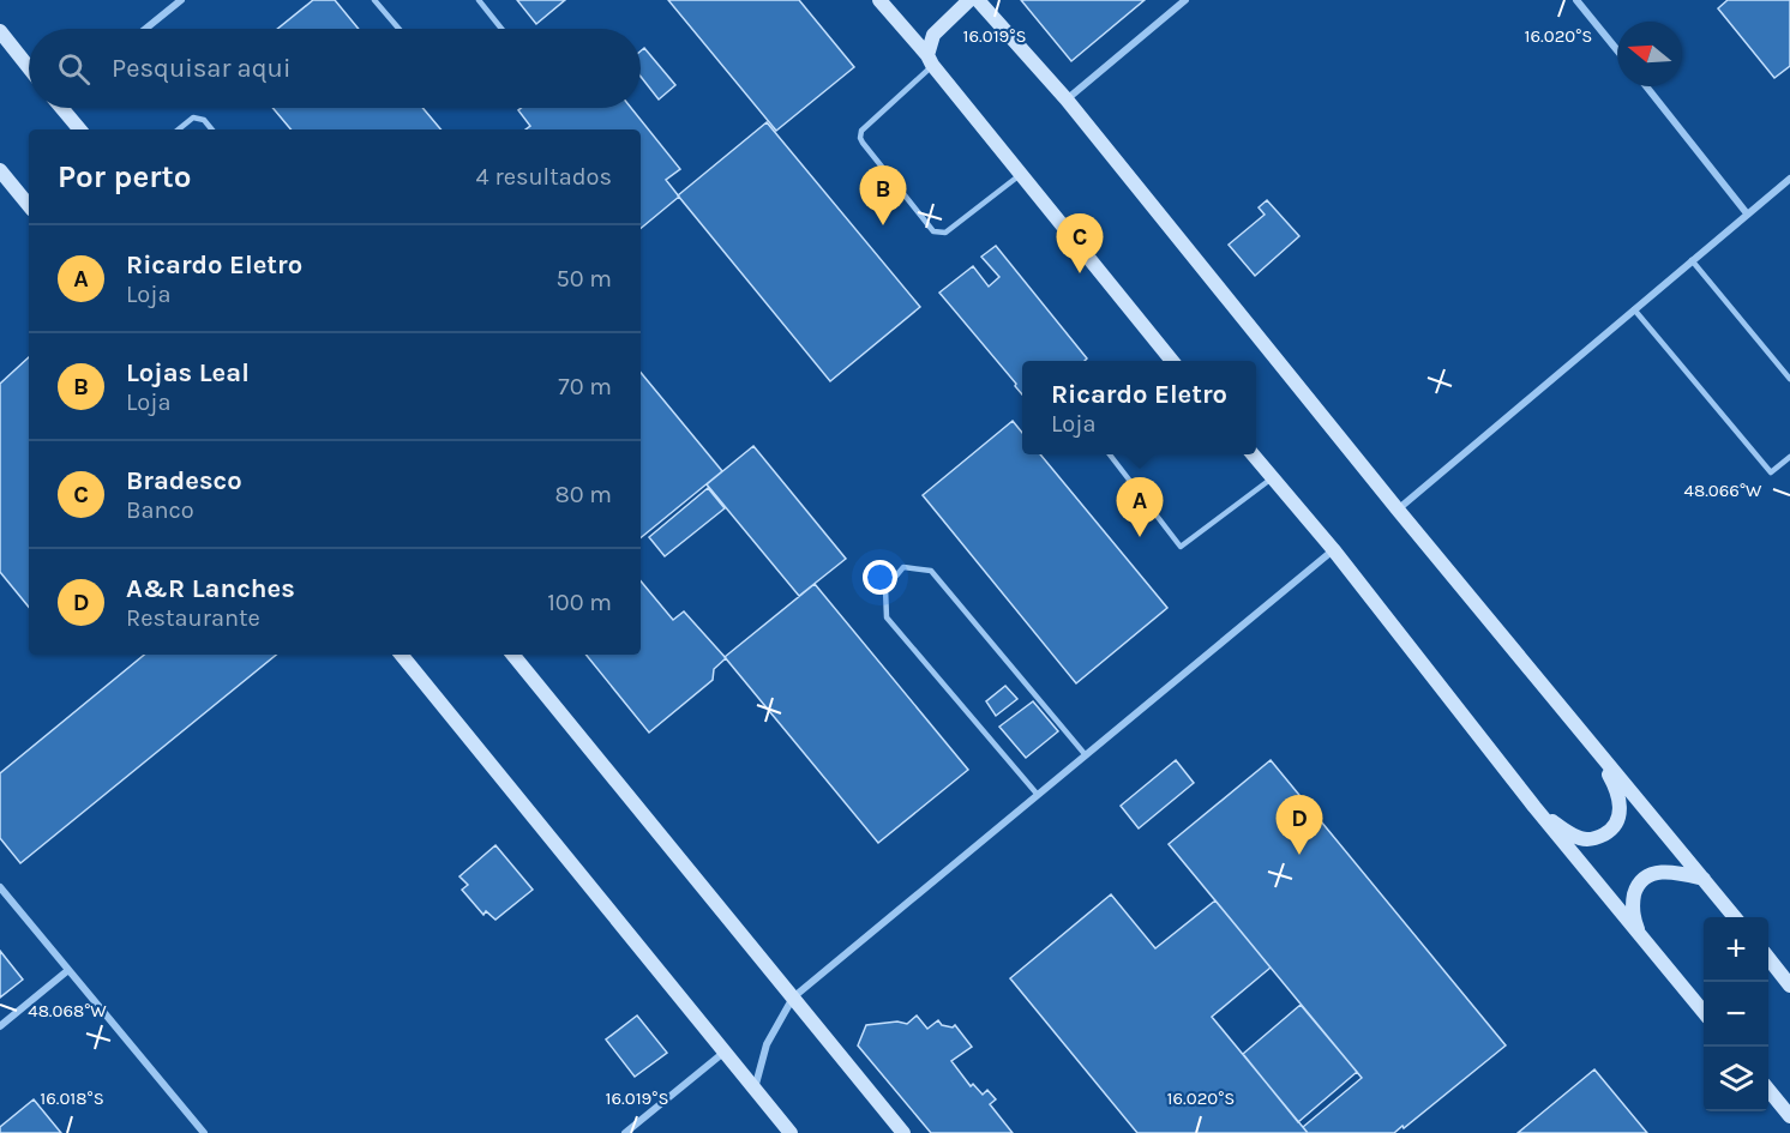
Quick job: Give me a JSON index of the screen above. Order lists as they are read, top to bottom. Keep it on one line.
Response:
{"north":"left","page":{"search":"Pesquisar aqui","heading":["Por perto","4 resultados"],"pins":["B","C","A","D"],"list":[{"mark":"A","name":"Ricardo Eletro","note":"Loja","value":"50 m"},{"mark":"B","name":"Lojas Leal","note":"Loja","value":"70 m"},{"mark":"C","name":"Bradesco","note":"Banco","value":"80 m"},{"mark":"D","name":"A&R Lanches","note":"Restaurante","value":"100 m"}],"popup":["Ricardo Eletro","Loja"],"map_buttons":["+","−"]},"coordinates":["16.019°S","16.020°S","48.066°W","48.068°W","16.018°S"]}
